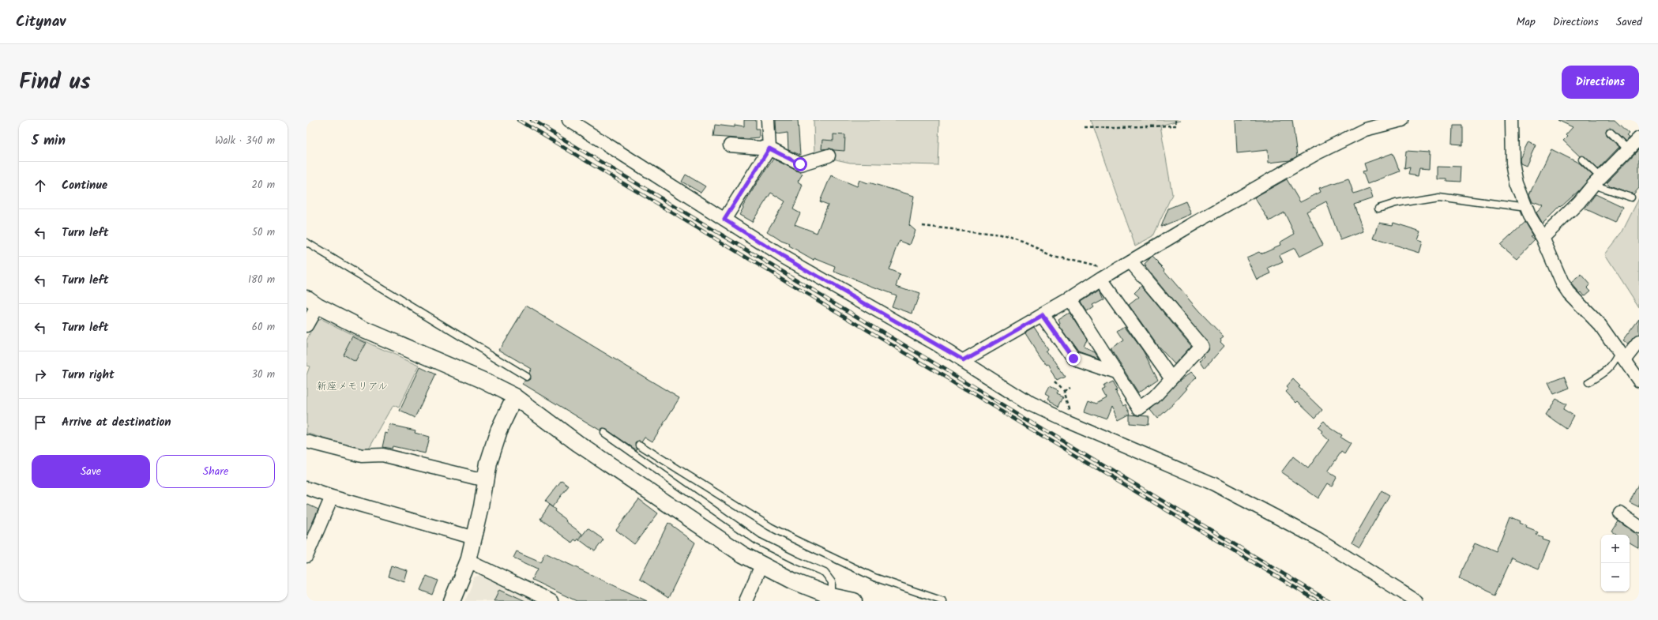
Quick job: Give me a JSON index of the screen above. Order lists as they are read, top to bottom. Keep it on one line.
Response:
{"parks":["新座メモリアル"],"page":{"header":"Citynav","nav":["Map","Directions","Saved"],"title":"Find us","buttons":["Directions",["Save","Share"]],"heading":["5 min","Walk · 340 m"],"list":[["Continue","20 m"],["Turn left","50 m"],["Turn left","180 m"],["Turn left","60 m"],["Turn right","30 m"],"Arrive at destination"],"map_buttons":["+","−"]}}
